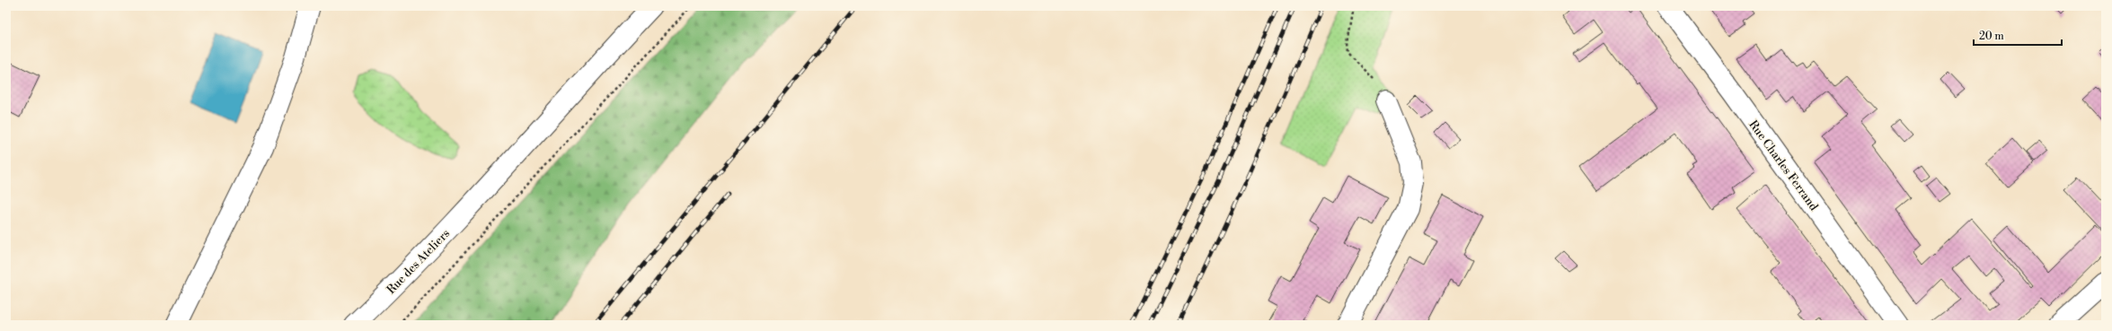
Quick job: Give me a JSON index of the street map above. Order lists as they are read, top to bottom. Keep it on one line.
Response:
{"streets":{"street":["Rue Charles Ferrand","Rue des Ateliers"]},"scale_bar":"20 m"}
